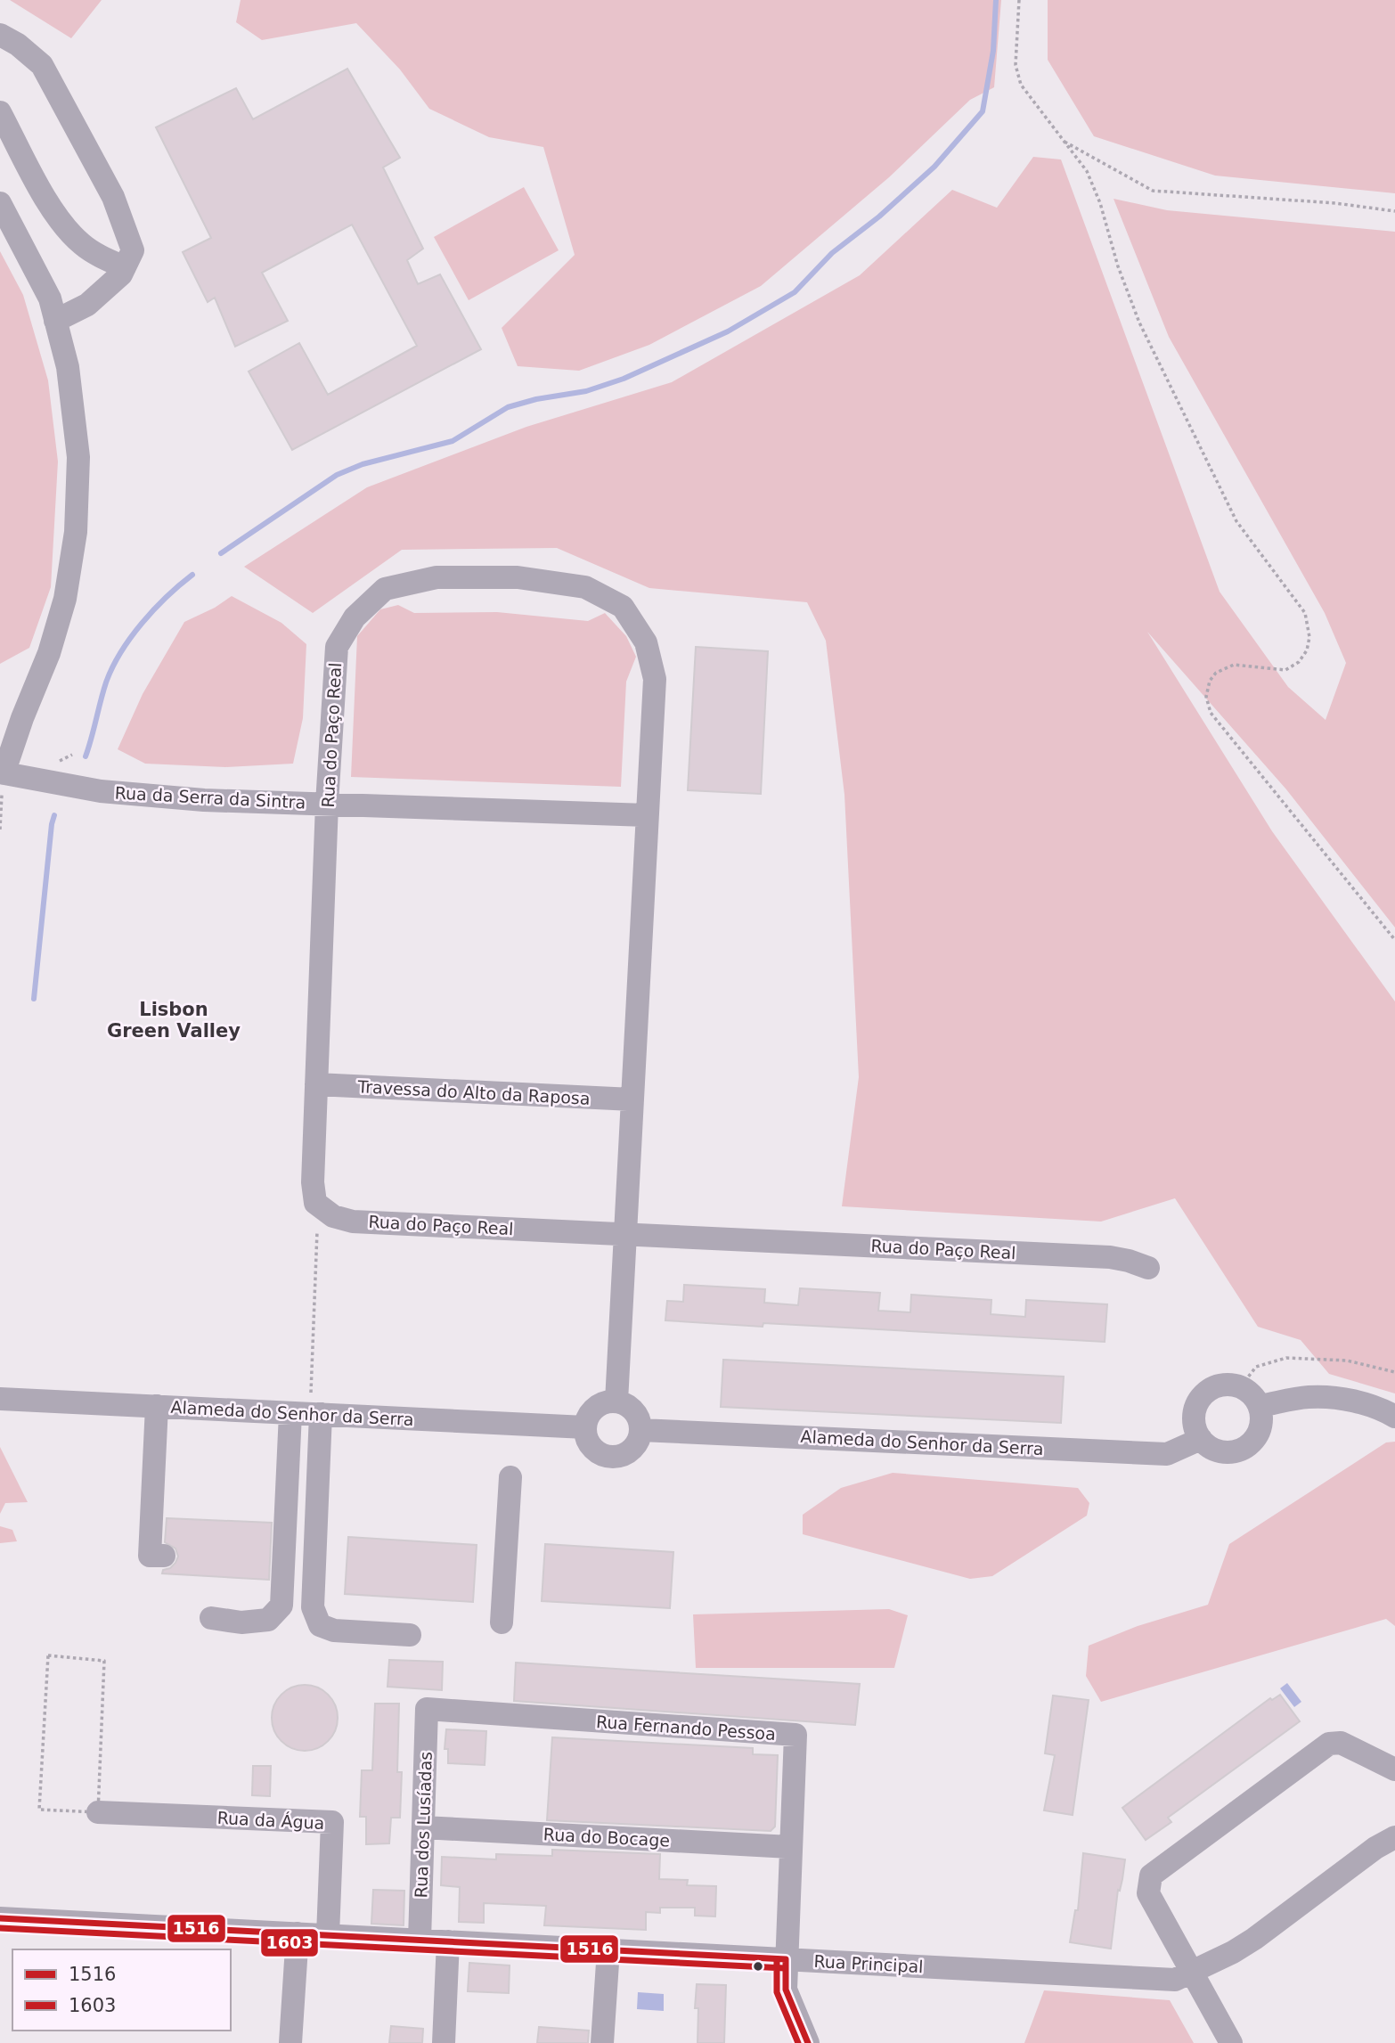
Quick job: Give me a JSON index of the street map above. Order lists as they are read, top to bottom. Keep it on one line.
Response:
{"streets":{"street":["Rua do Paço Real","Rua da Serra da Sintra","Travessa do Alto da Raposa","Alameda do Senhor da Serra","Rua Fernando Pessoa","Rua da Água","Rua dos Lusíadas","Rua do Bocage","Rua Principal"]},"crossings":[["Rua do Paço Real","Rua da Serra da Sintra"],["Rua do Paço Real","Travessa do Alto da Raposa"],["Rua do Paço Real","Alameda do Senhor da Serra"],["Rua Fernando Pessoa","Rua dos Lusíadas"],["Rua Fernando Pessoa","Rua do Bocage"],["Rua Fernando Pessoa","Rua Principal"],["Rua da Água","Rua Principal"],["Rua dos Lusíadas","Rua do Bocage"],["Rua dos Lusíadas","Rua Principal"]],"districts":["Lisbon Green Valley"],"lines":["transit line 1516","transit line 1603"],"legend":["1516","1603"]}
